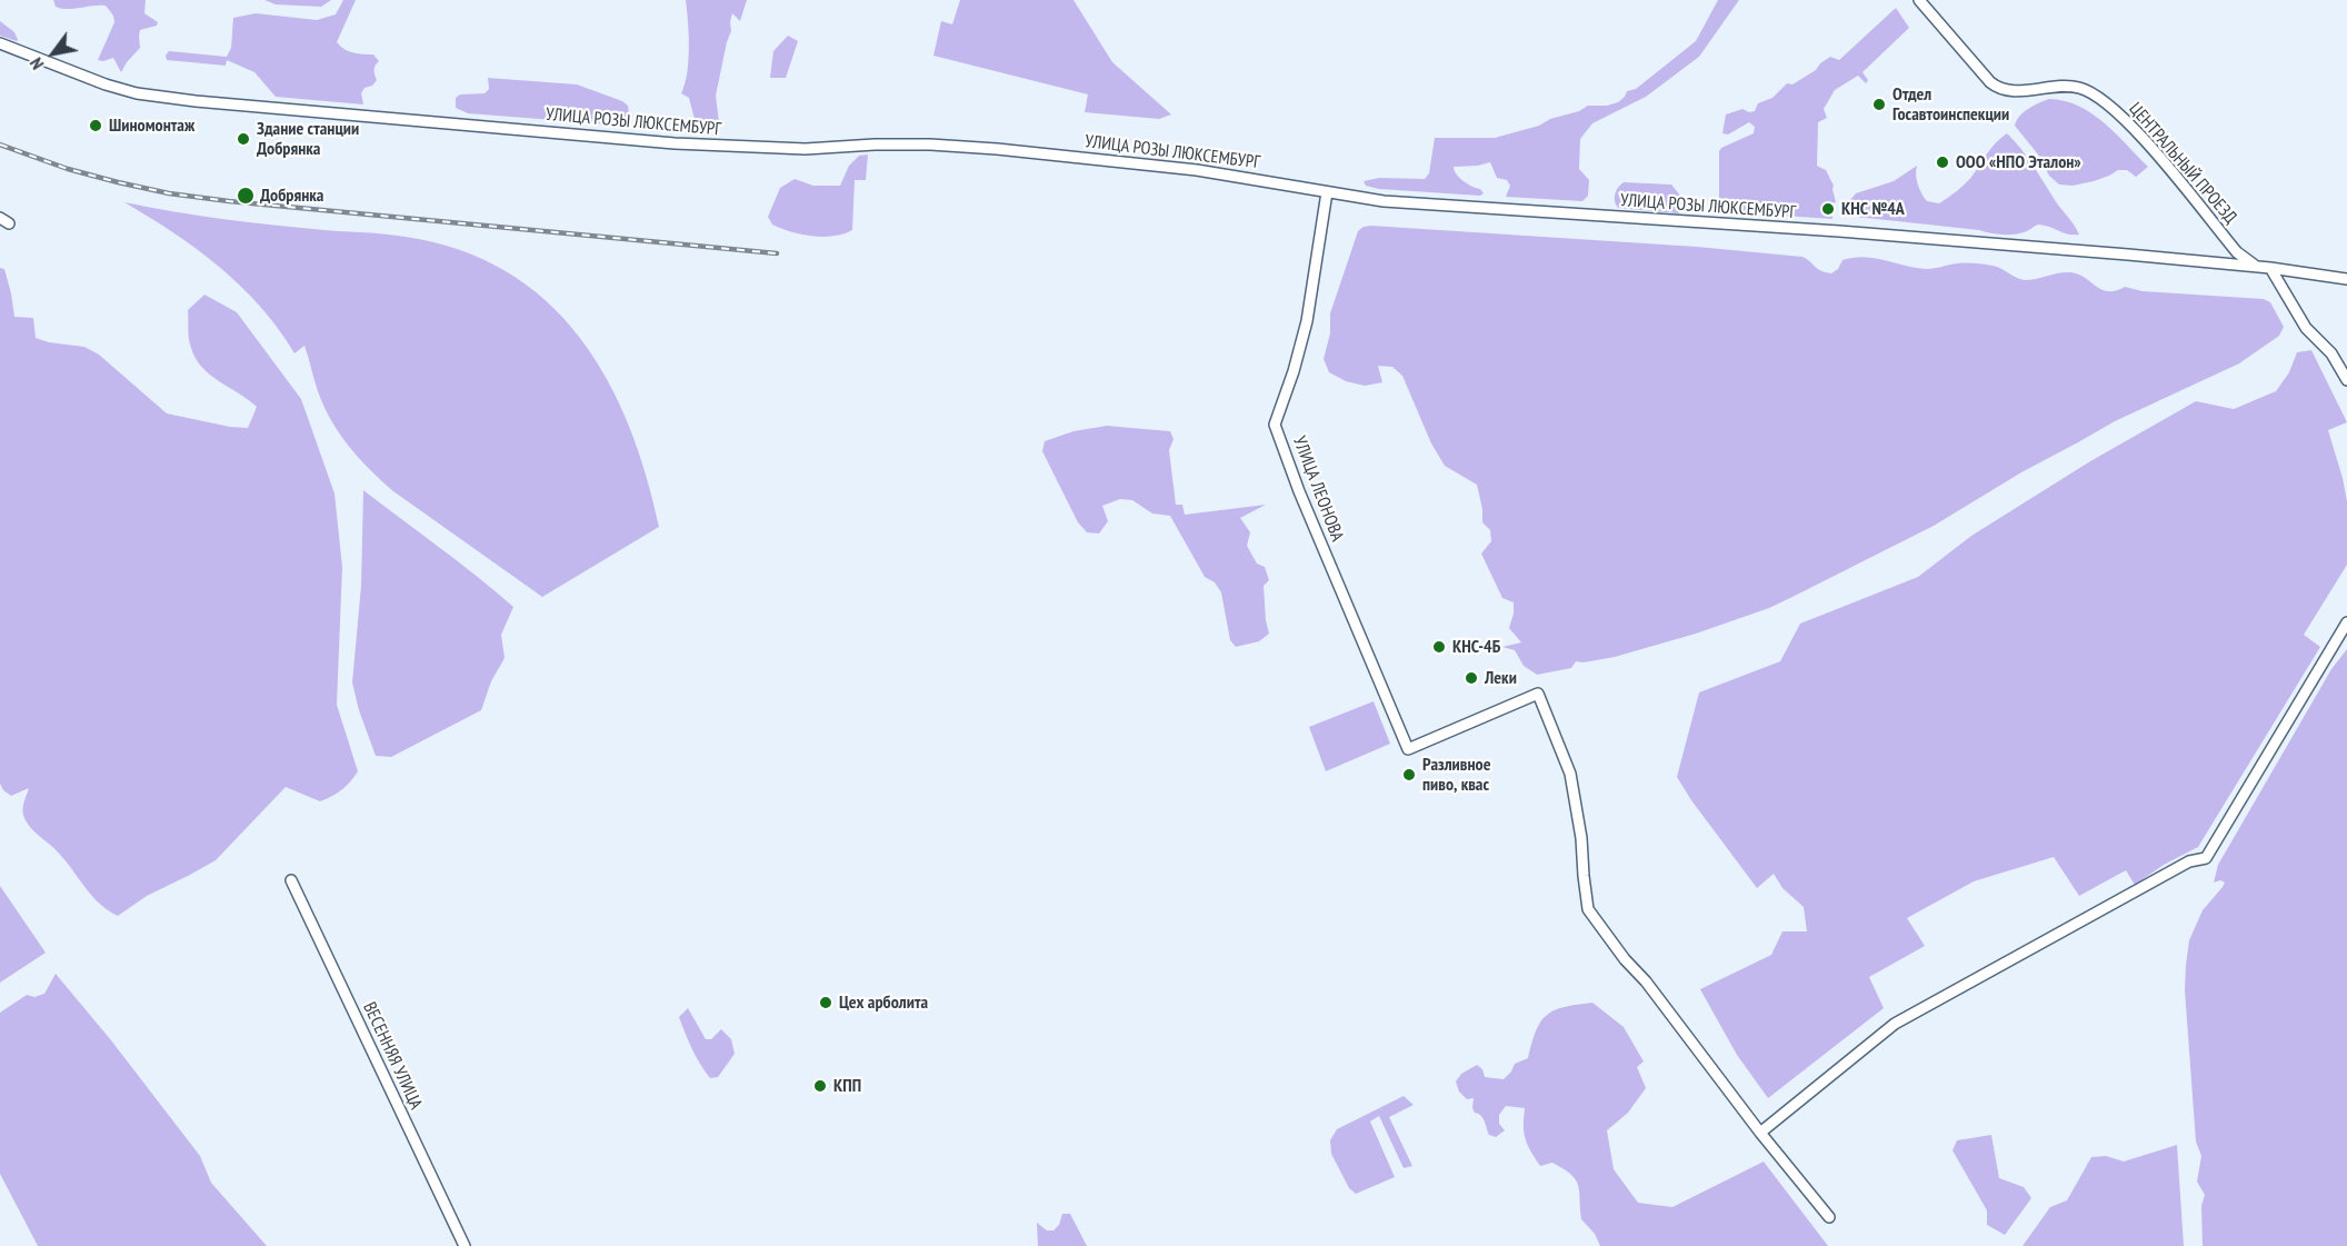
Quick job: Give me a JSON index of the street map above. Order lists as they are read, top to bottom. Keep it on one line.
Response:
{"streets":{"street":["УЛИЦА РОЗЫ ЛЮКСЕМБУРГ","ЦЕНТРАЛЬНЫЙ ПРОЕЗД","УЛИЦА ЛЕОНОВА","ВЕСЕННЯЯ УЛИЦА"]},"crossings":[["УЛИЦА РОЗЫ ЛЮКСЕМБУРГ","ЦЕНТРАЛЬНЫЙ ПРОЕЗД"],["УЛИЦА РОЗЫ ЛЮКСЕМБУРГ","УЛИЦА ЛЕОНОВА"]],"places":["Отдел Госавтоинспекции","Шинoмонтаж","Здание станции Добрянка","ООО «НПО Эталон»","Добрянка","КНС №4А","КНС-4Б","Леки","Разливное пиво, квас","Цех арболита","КПП"],"north":"bottom left"}
